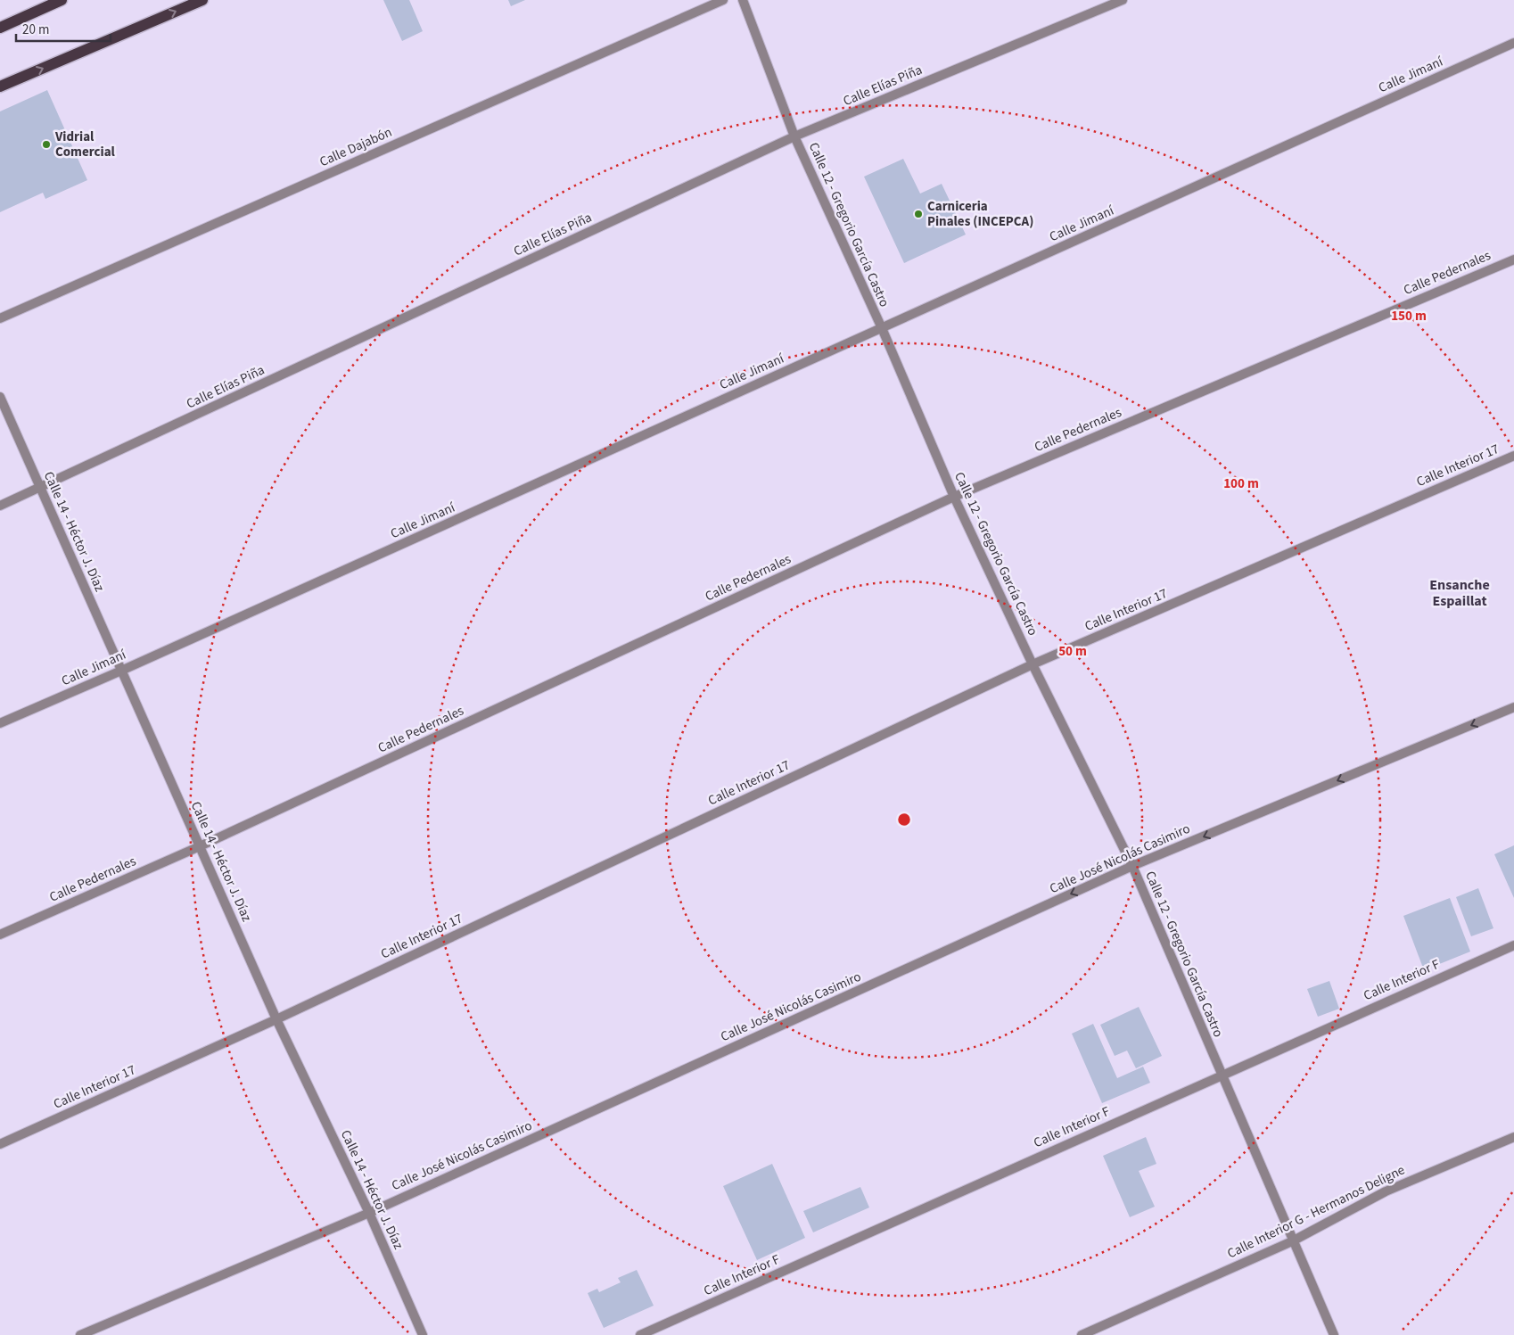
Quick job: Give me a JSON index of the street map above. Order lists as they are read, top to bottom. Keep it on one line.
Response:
{"streets":{"street":["Calle Jimaní","Calle Elías Piña","Calle Dajabón","Calle 12 - Gregorio García Castro","Calle Pedernales","Calle Interior 17","Calle 14 - Héctor J. Díaz","Calle José Nicolás Casimiro","Calle Interior F","Calle Interior G - Hermanos Deligne"]},"crossings":[["Calle Jimaní","Calle 12 - Gregorio García Castro"],["Calle Jimaní","Calle 14 - Héctor J. Díaz"],["Calle Elías Piña","Calle 12 - Gregorio García Castro"],["Calle Elías Piña","Calle 14 - Héctor J. Díaz"],["Calle 12 - Gregorio García Castro","Calle Pedernales"],["Calle 12 - Gregorio García Castro","Calle Interior 17"],["Calle 12 - Gregorio García Castro","Calle José Nicolás Casimiro"],["Calle 12 - Gregorio García Castro","Calle Interior F"],["Calle 12 - Gregorio García Castro","Calle Interior G - Hermanos Deligne"],["Calle Pedernales","Calle 14 - Héctor J. Díaz"],["Calle Interior 17","Calle 14 - Héctor J. Díaz"],["Calle 14 - Héctor J. Díaz","Calle José Nicolás Casimiro"]],"one_way":["Calle José Nicolás Casimiro"],"districts":["Ensanche Espaillat"],"places":["Vidrial Comercial","Carniceria Pinales (INCEPCA)"],"scale_bar":"20 m","rings":["150 m","100 m","50 m"]}
